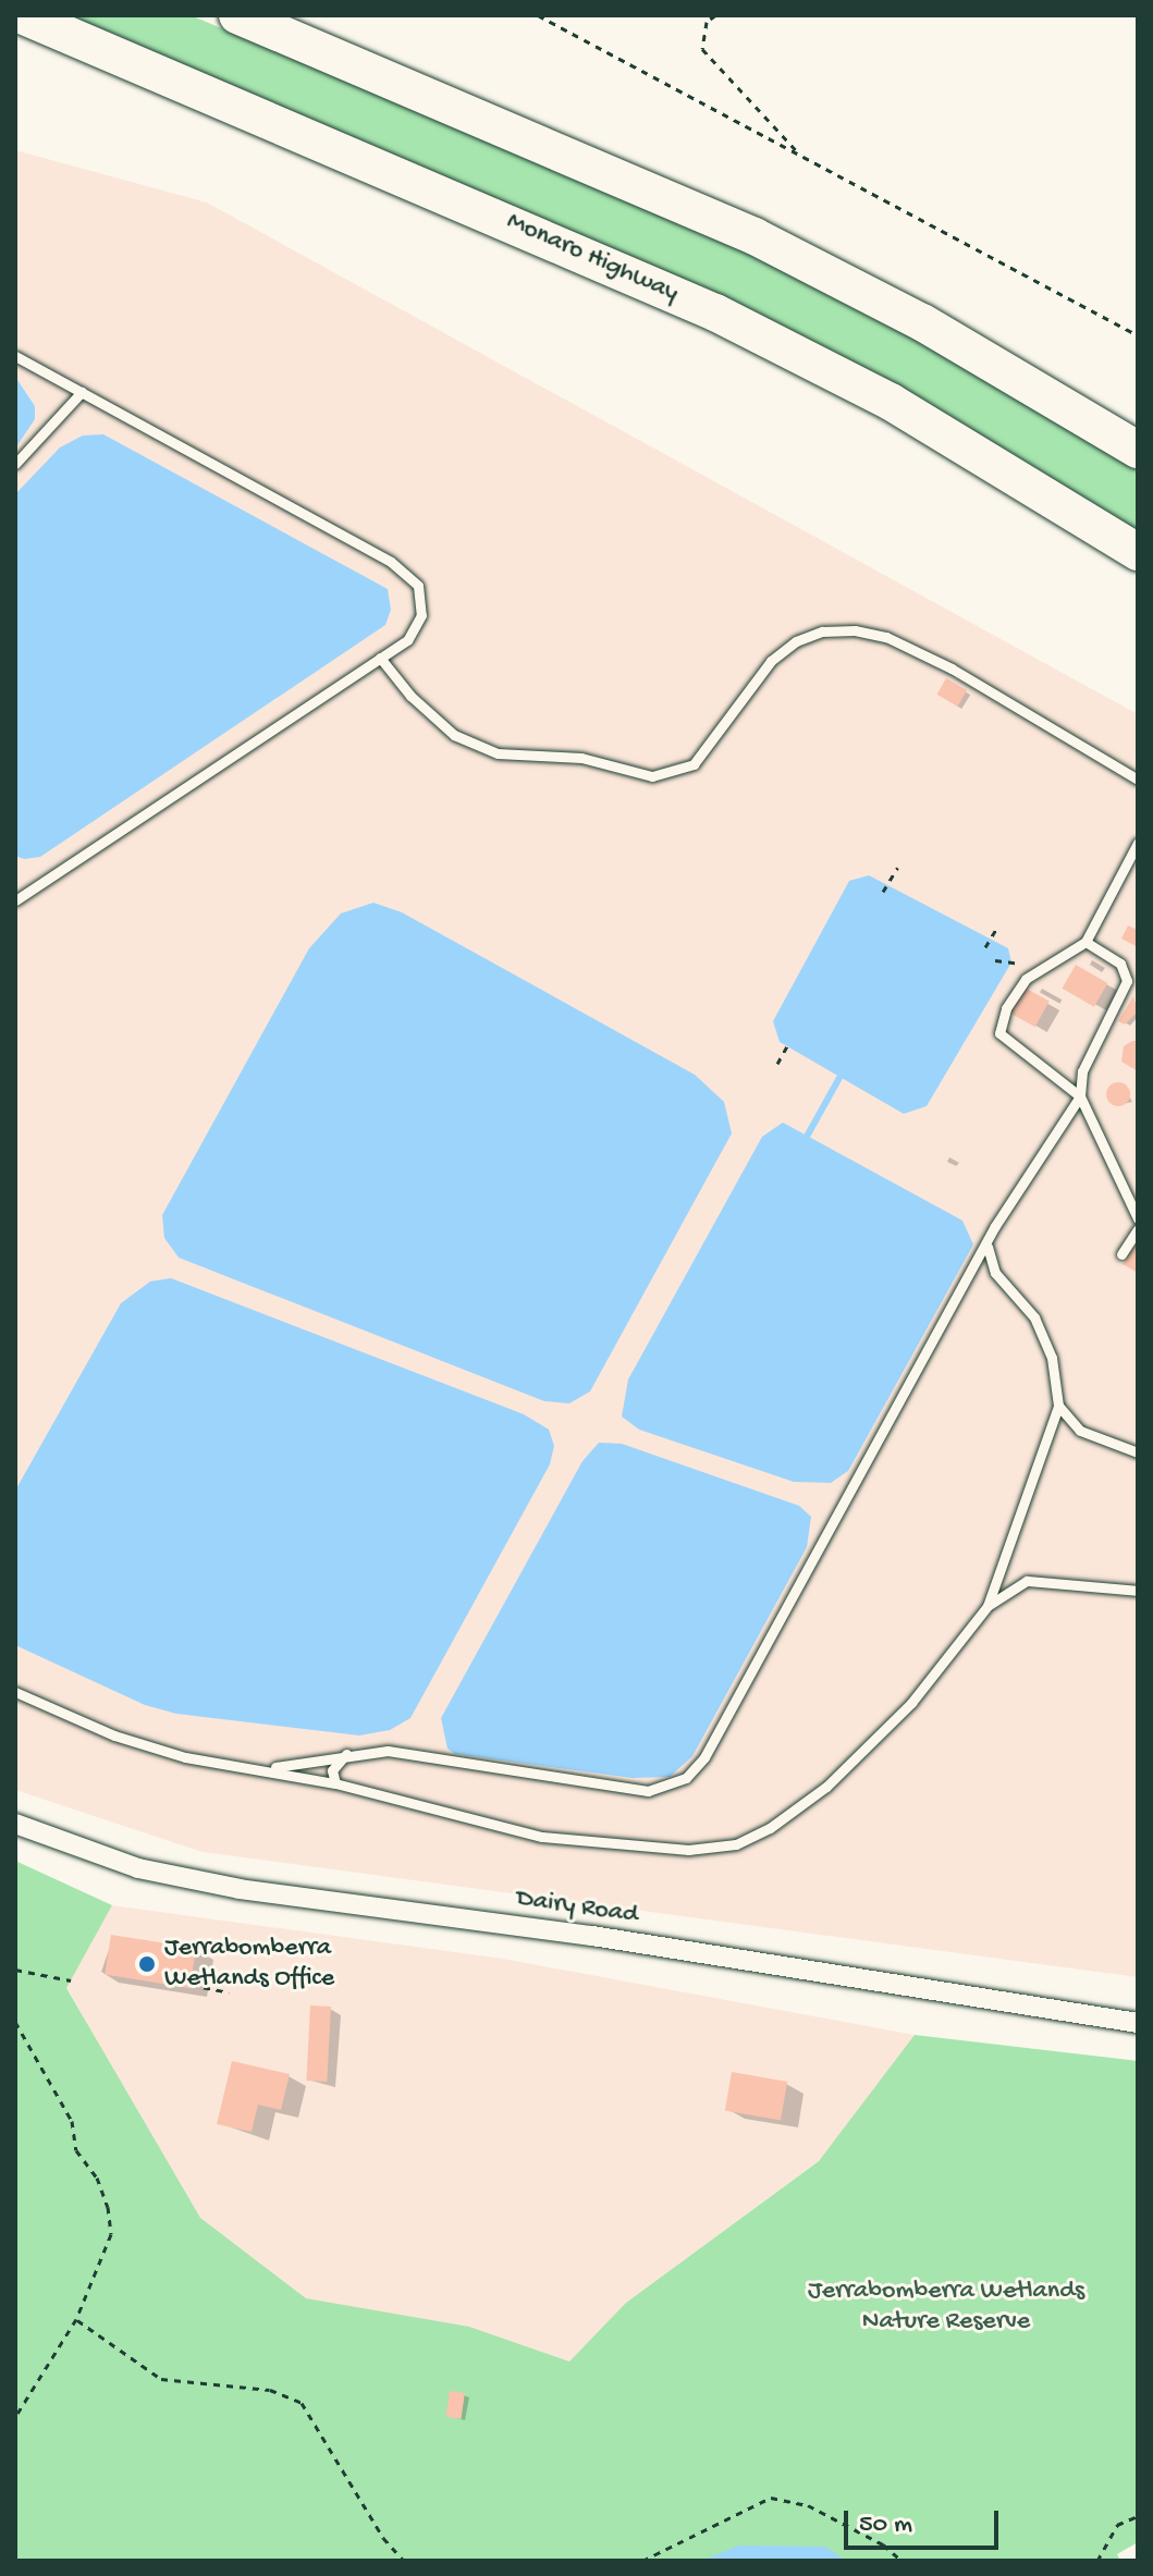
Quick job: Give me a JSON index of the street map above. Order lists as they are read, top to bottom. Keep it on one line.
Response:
{"streets":{"highway":["Monaro Highway"],"street":["Dairy Road"]},"parks":["Jerrabomberra Wetlands Nature Reserve"],"places":["Jerrabomberra Wetlands Office"],"scale_bar":"50 m"}
